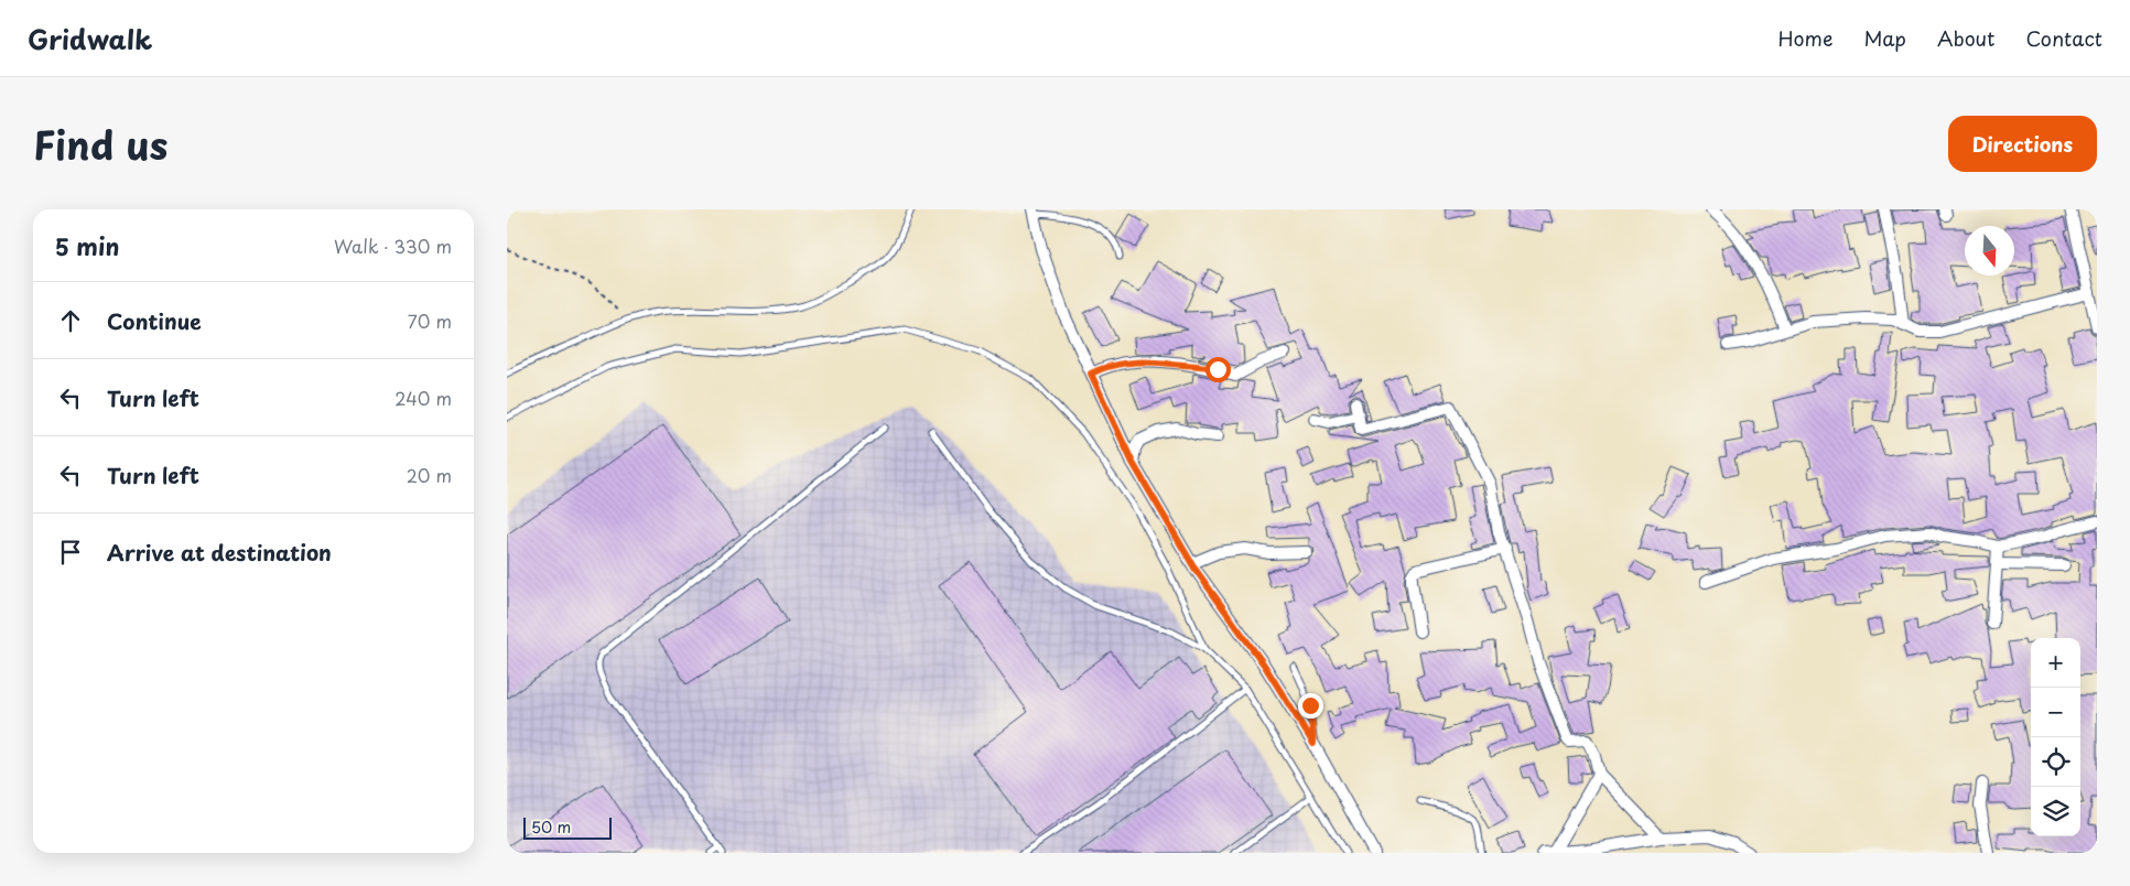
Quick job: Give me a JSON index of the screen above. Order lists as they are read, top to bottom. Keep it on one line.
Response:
{"scale_bar":"50 m","north":"bottom","page":{"header":"Gridwalk","nav":["Home","Map","About","Contact"],"title":"Find us","buttons":"Directions","heading":["5 min","Walk · 330 m"],"list":[["Continue","70 m"],["Turn left","240 m"],["Turn left","20 m"],"Arrive at destination"],"map_buttons":["+","−"],"scale":"50 m"}}
